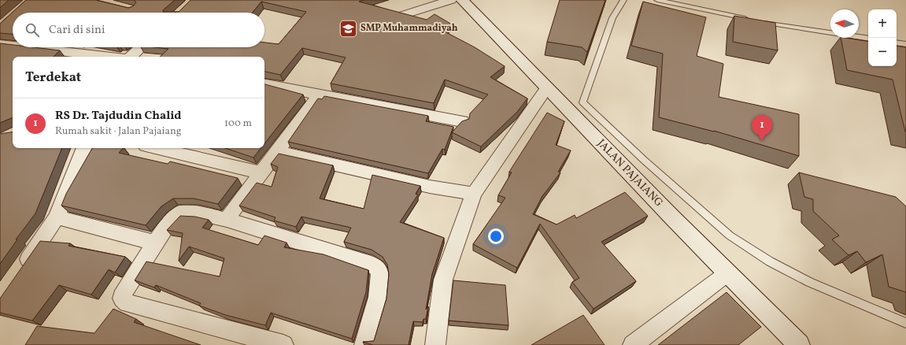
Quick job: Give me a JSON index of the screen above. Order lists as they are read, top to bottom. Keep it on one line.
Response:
{"streets":{"main road":["JALAN PAJAIANG"]},"places":{"school or university":["SMP Muhammadiyah"]},"north":"left","page":{"map_buttons":["+","−"],"search":"Cari di sini","heading":"Terdekat","list":[{"mark":"1","name":"RS Dr. Tajdudin Chalid","note":"Rumah sakit · Jalan Pajaiang","value":"100 m"}],"pins":"1"}}
